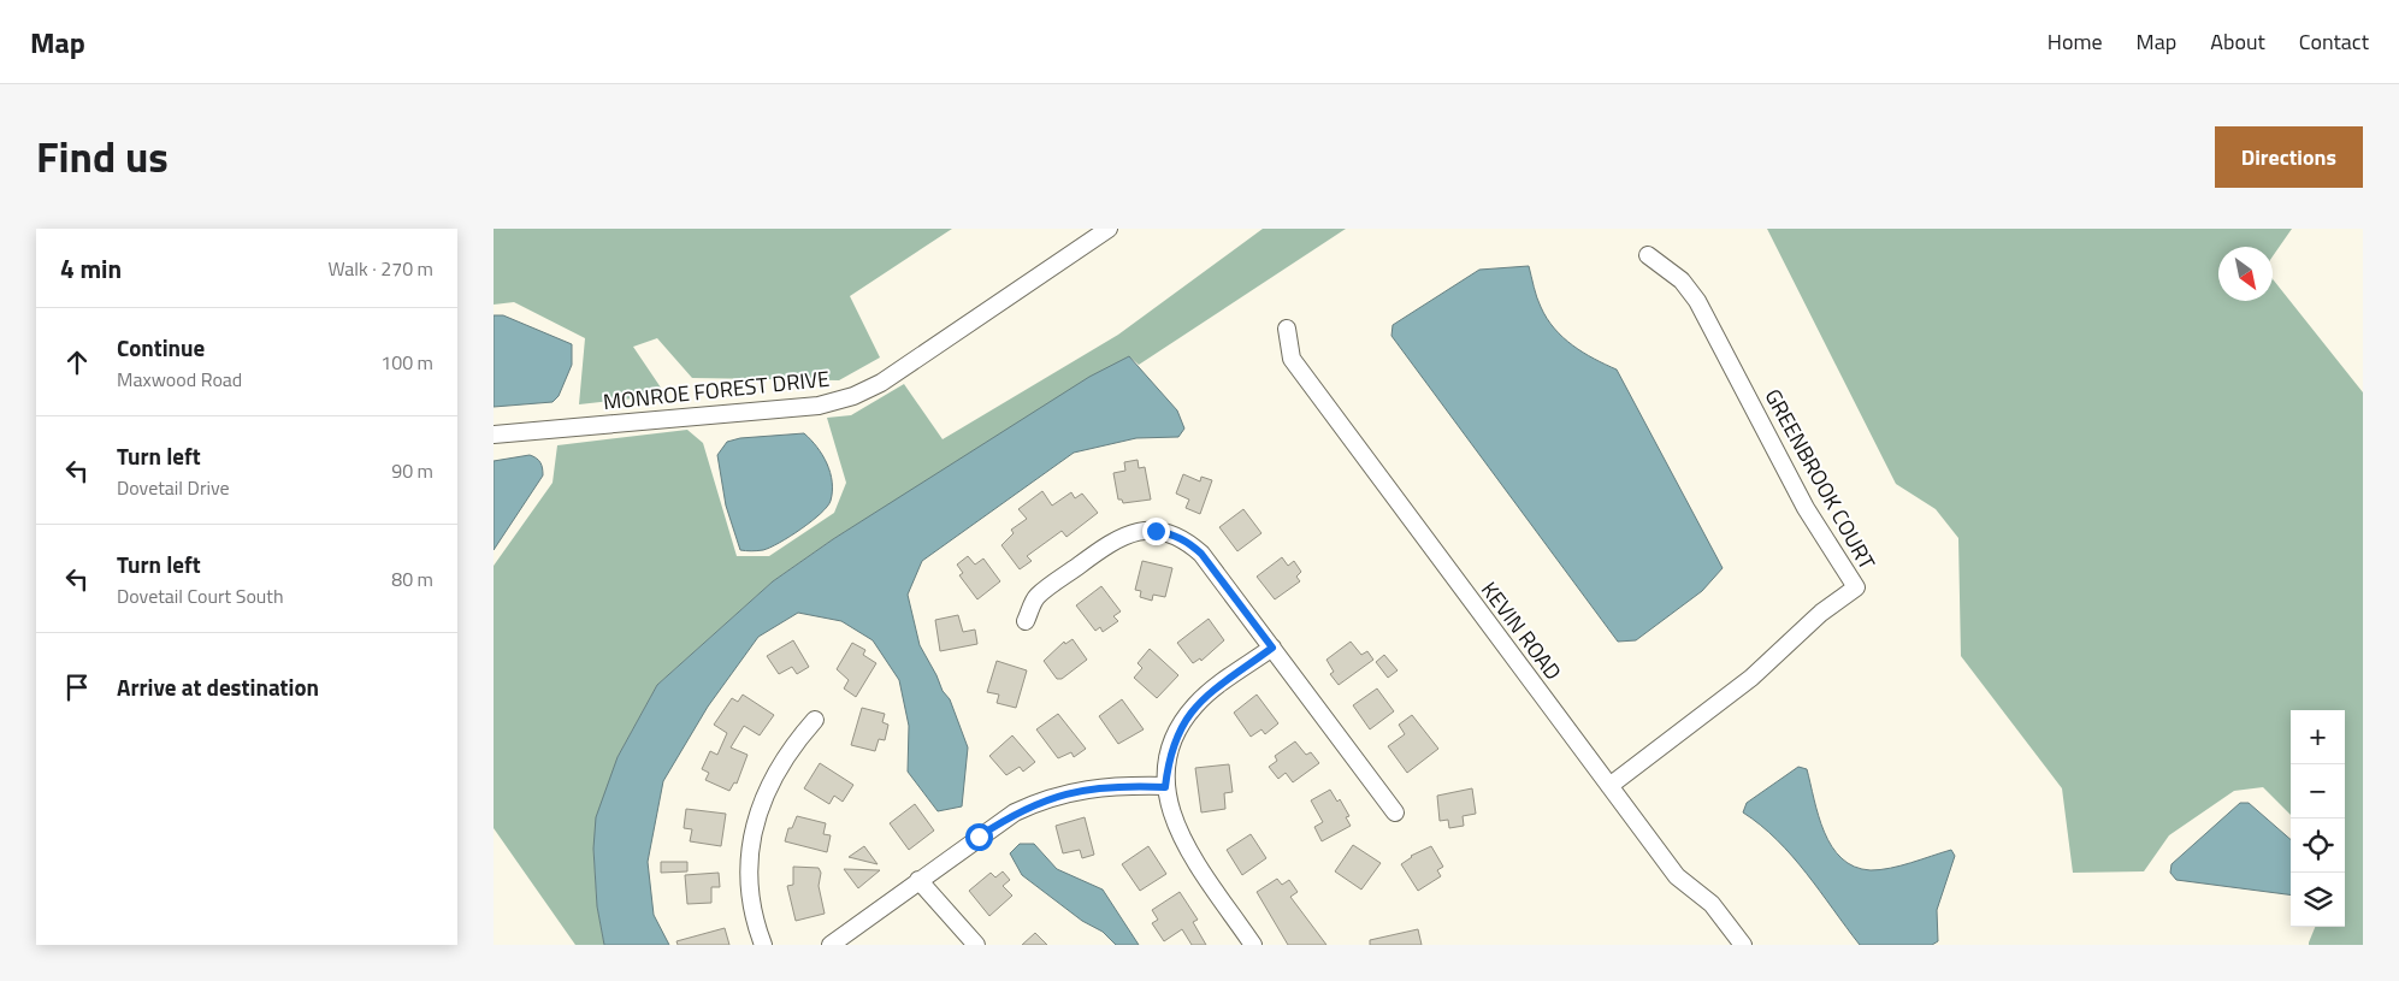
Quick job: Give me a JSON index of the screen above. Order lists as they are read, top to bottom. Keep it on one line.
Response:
{"streets":{"street":["MONROE FOREST DRIVE","GREENBROOK COURT","KEVIN ROAD"]},"crossings":[["GREENBROOK COURT","KEVIN ROAD"]],"north":"bottom right","page":{"header":"Map","nav":["Home","Map","About","Contact"],"title":"Find us","buttons":"Directions","heading":["4 min","Walk · 270 m"],"list":[["Continue","Maxwood Road","100 m"],["Turn left","Dovetail Drive","90 m"],["Turn left","Dovetail Court South","80 m"],"Arrive at destination"],"map_buttons":["+","−"]}}
